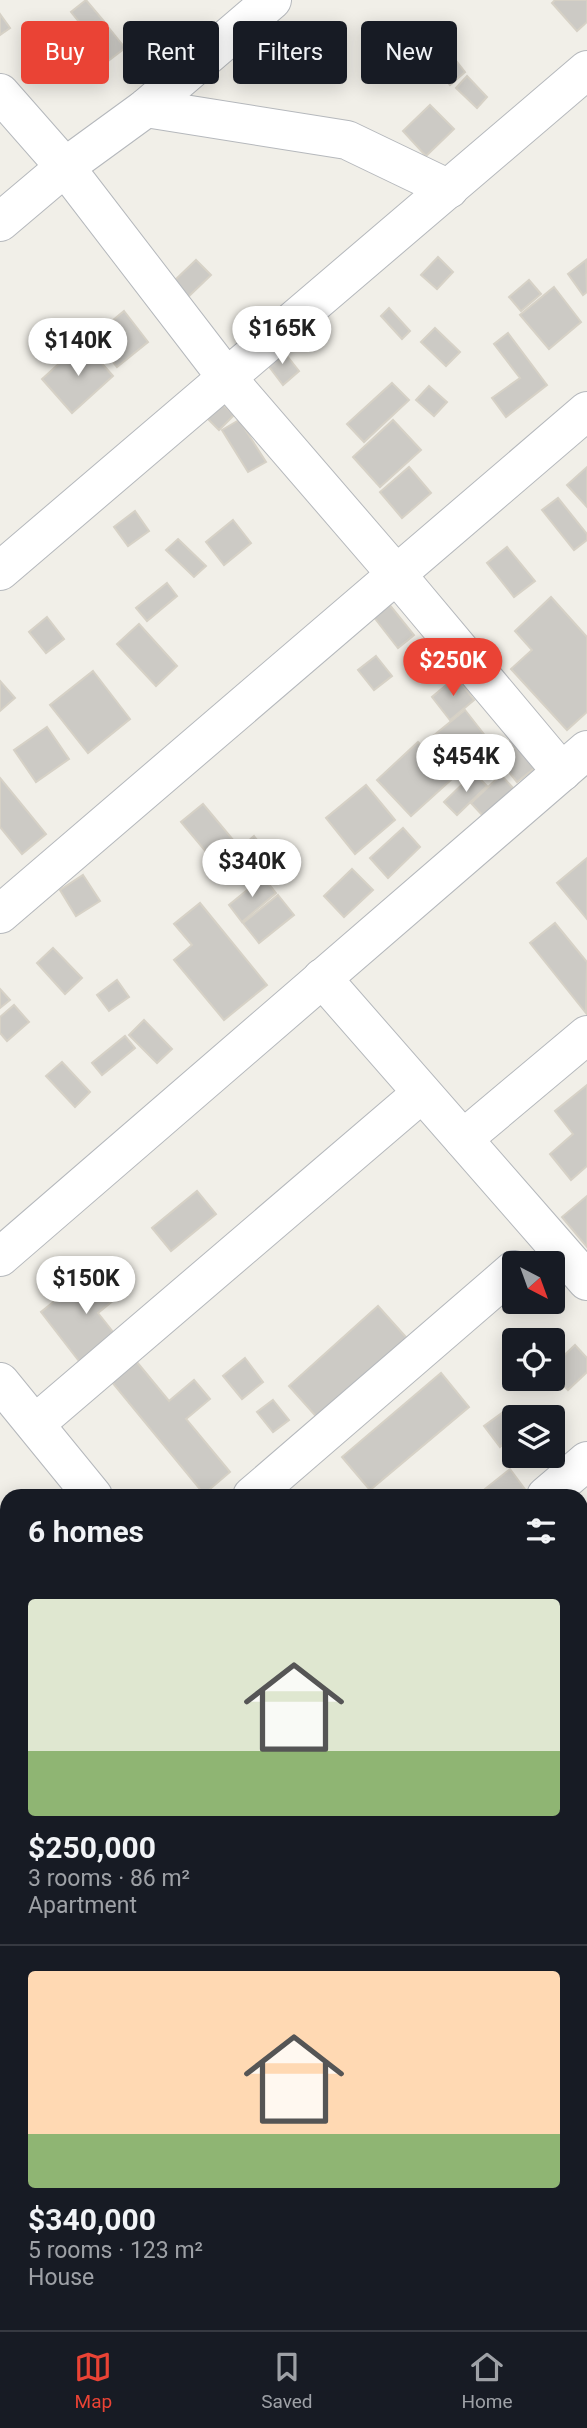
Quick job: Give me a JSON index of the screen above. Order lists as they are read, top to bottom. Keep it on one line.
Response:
{"north":"bottom right","page":{"chip":["Buy","Rent","Filters","New"],"price":["$165K","$140K","$250K","$454K","$340K","$150K"],"heading":"6 homes","list":[{"name":"$250,000","note":"3 rooms · 86 m² · Apartment"},{"name":"$340,000","note":"5 rooms · 123 m² · House"}],"tabs":["Map","Saved","Home"]}}
